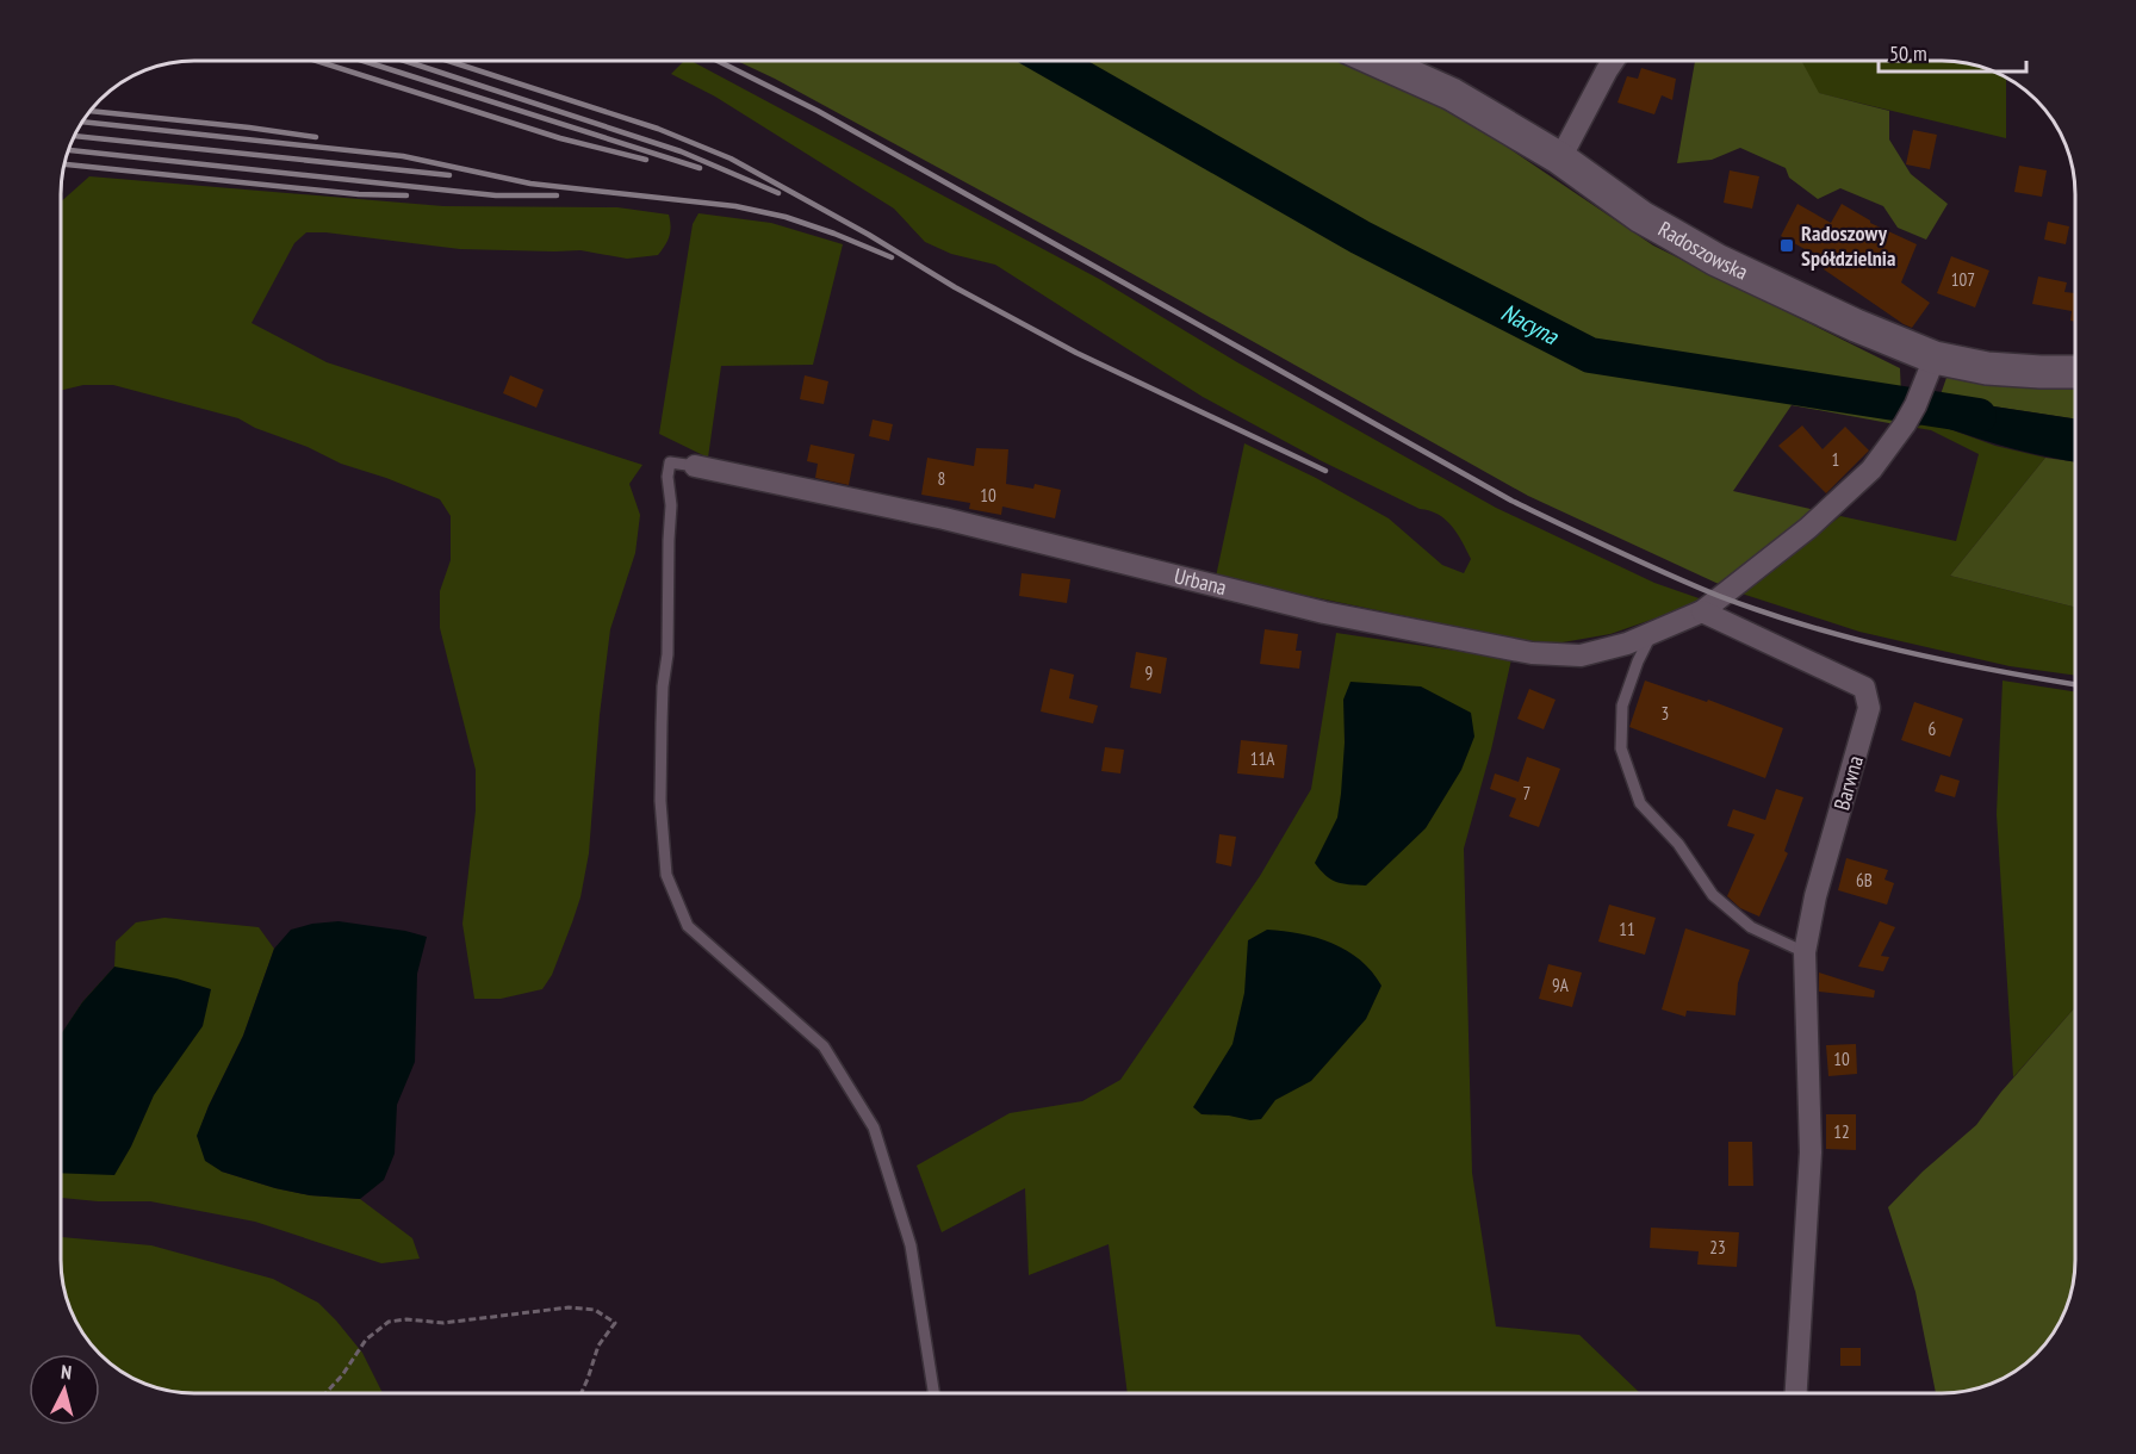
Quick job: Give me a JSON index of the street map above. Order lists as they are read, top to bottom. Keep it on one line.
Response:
{"streets":{"street":["Radoszowska","Urbana","Barwna"]},"crossings":[["Urbana","Barwna"]],"water":["Nacyna"],"places":{"transit":["Radoszowy Spółdzielnia"]},"house_numbers":["107","1","8","10","9","3","6","11A","7","6B","11","9A","10","12","23"],"scale_bar":"50 m","north":"top"}
